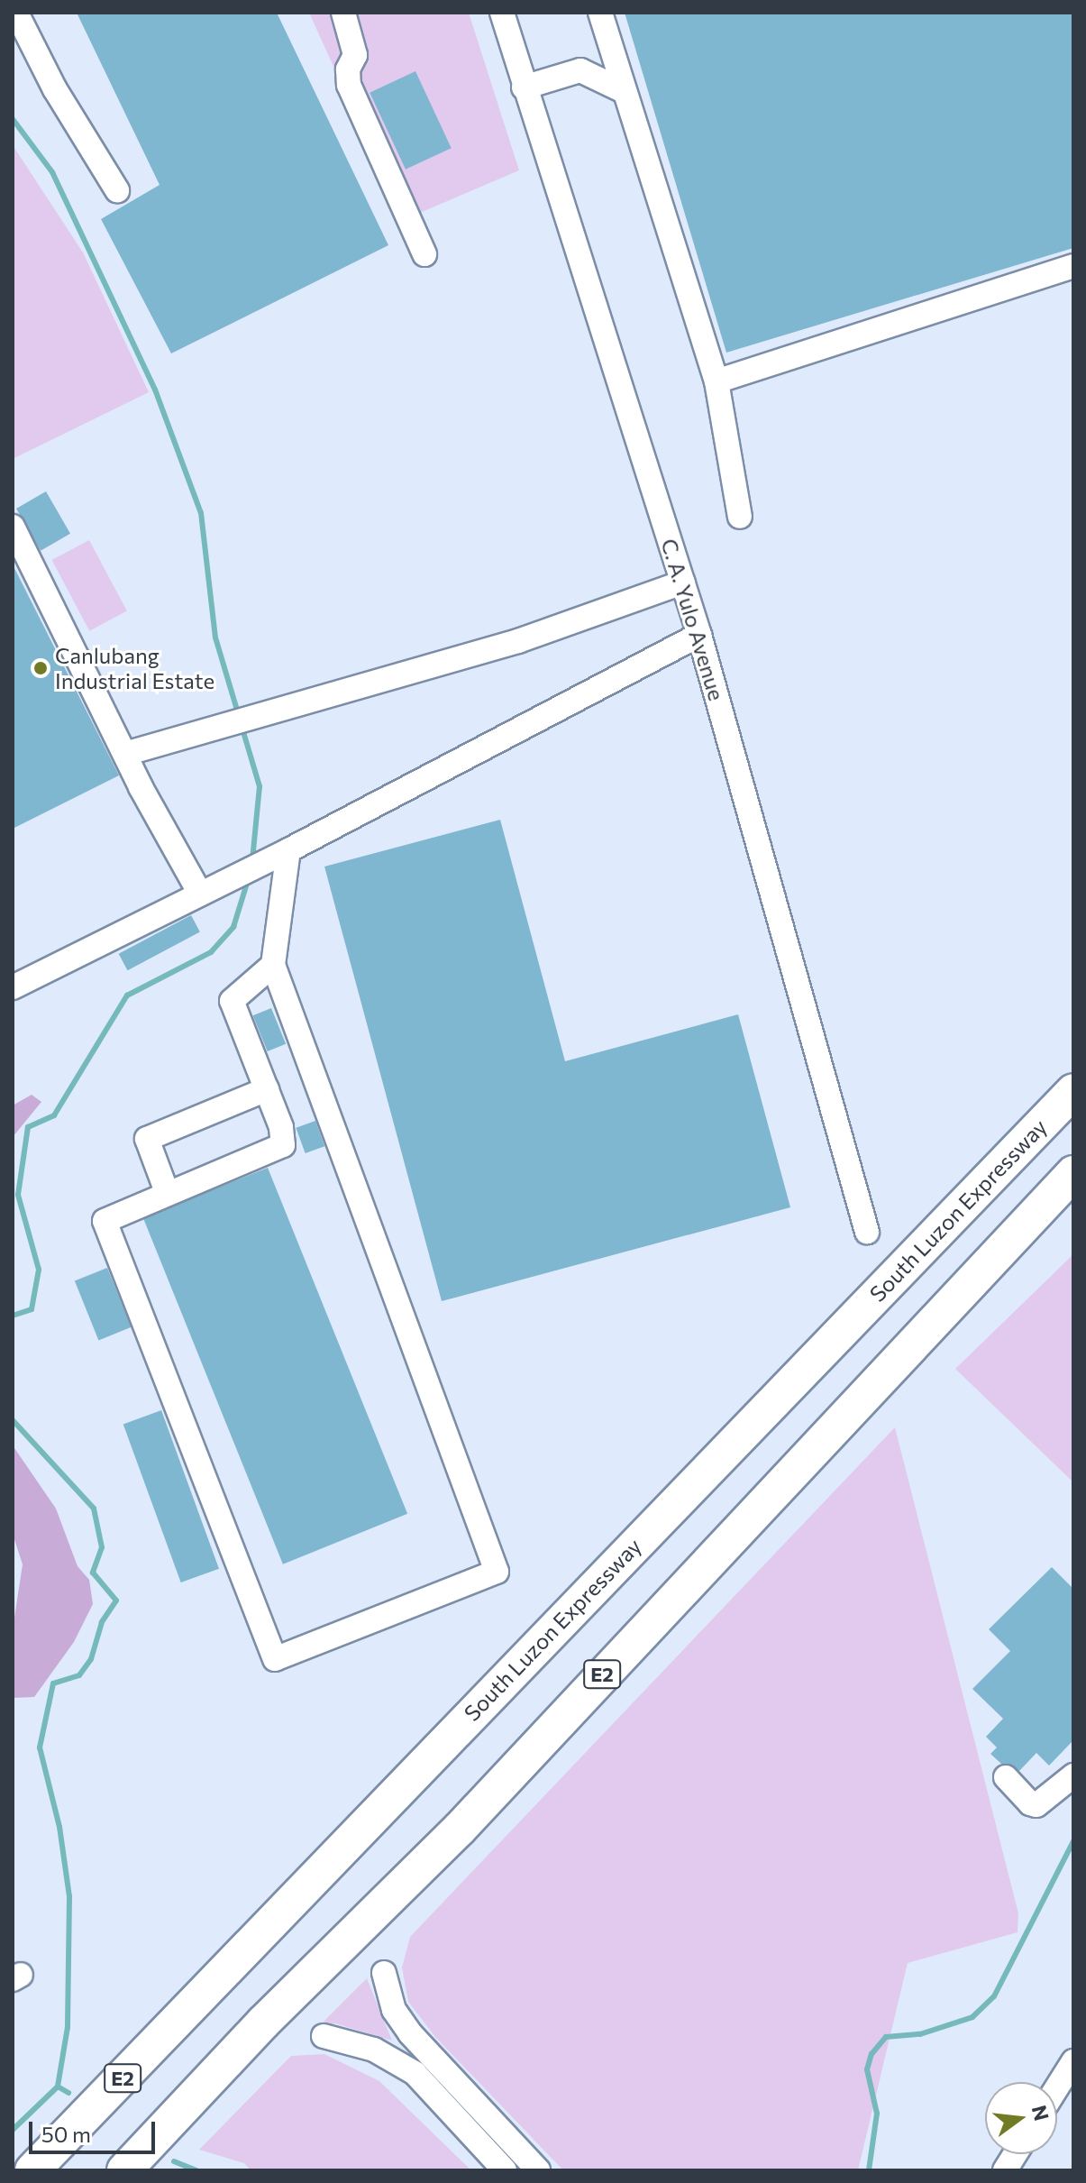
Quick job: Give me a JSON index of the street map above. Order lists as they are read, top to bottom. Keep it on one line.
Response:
{"streets":{"highway":["South Luzon Expressway","E2"],"street":["C. A. Yulo Avenue"]},"places":["Canlubang Industrial Estate"],"scale_bar":"50 m","north":"right"}
